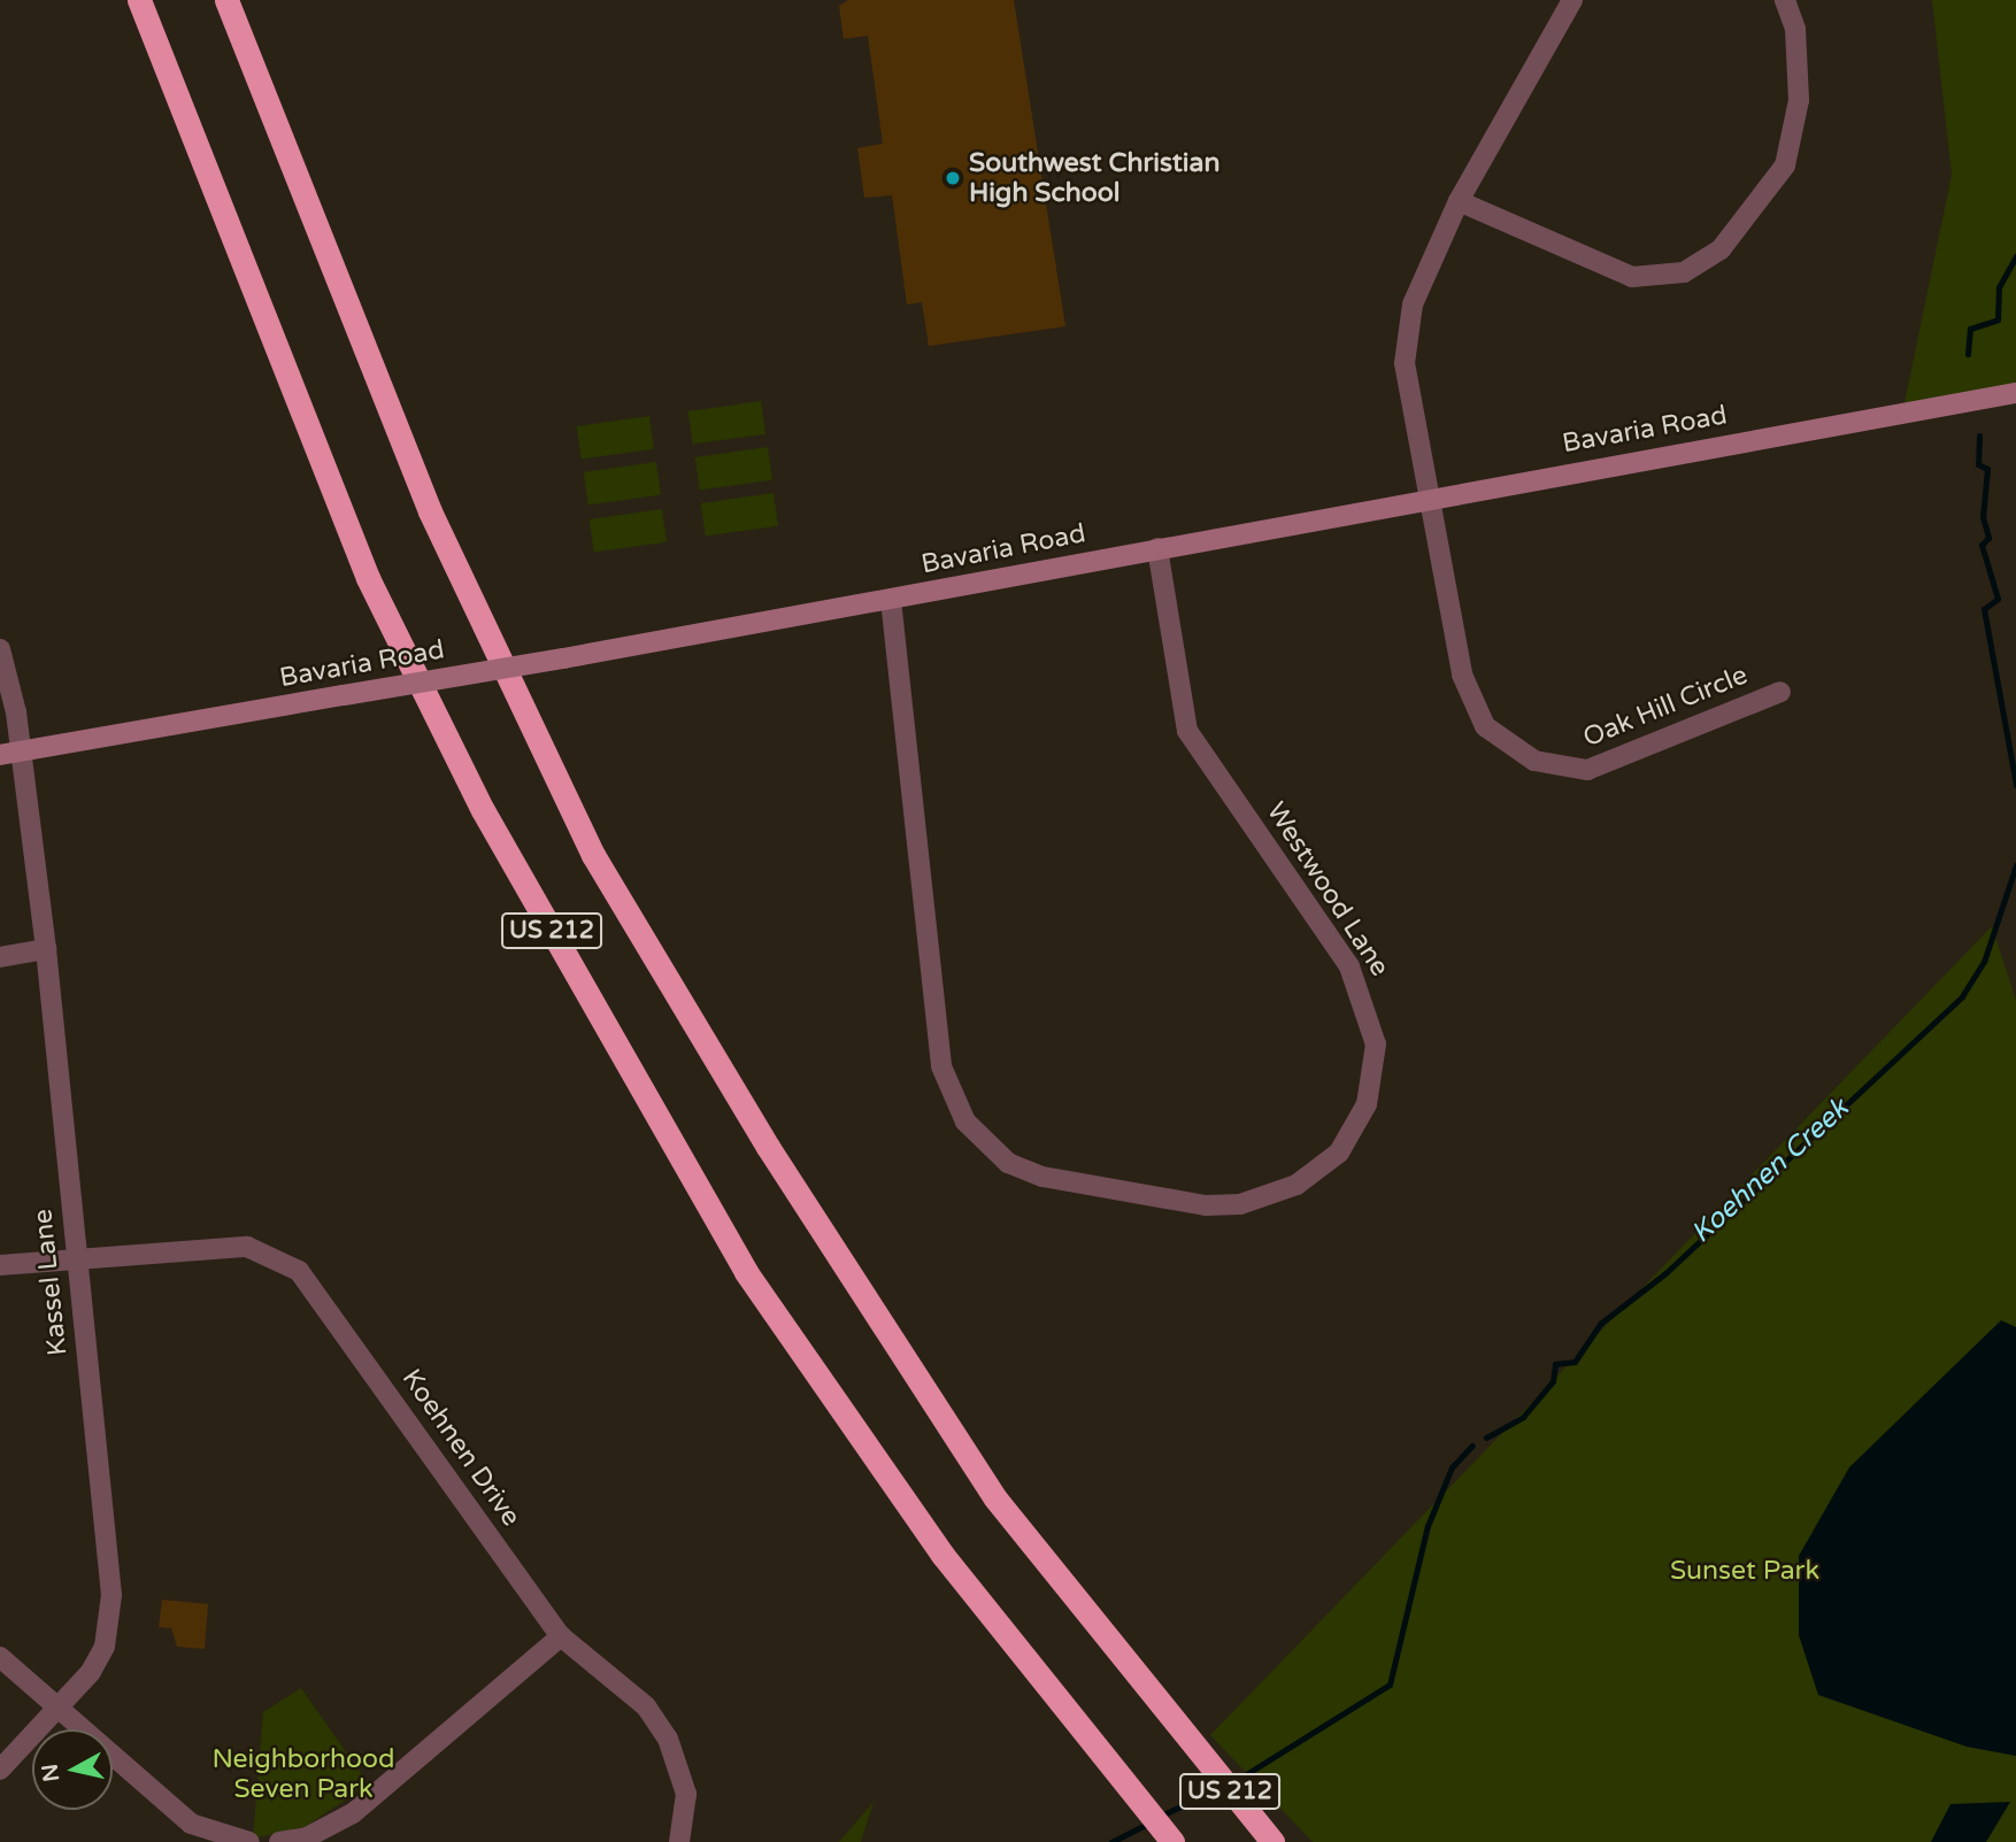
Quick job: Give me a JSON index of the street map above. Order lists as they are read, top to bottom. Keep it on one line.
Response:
{"streets":{"highway":["US 212"],"street":["Bavaria Road","Oak Hill Circle","Westwood Lane","Kassel Lane","Koehnen Drive"]},"crossings":[["Bavaria Road","Oak Hill Circle"],["Bavaria Road","Westwood Lane"],["Bavaria Road","Kassel Lane"],["Kassel Lane","Koehnen Drive"]],"water":["Koehnen Creek"],"parks":["Sunset Park","Neighborhood Seven Park"],"places":["Southwest Christian High School"],"north":"left"}
